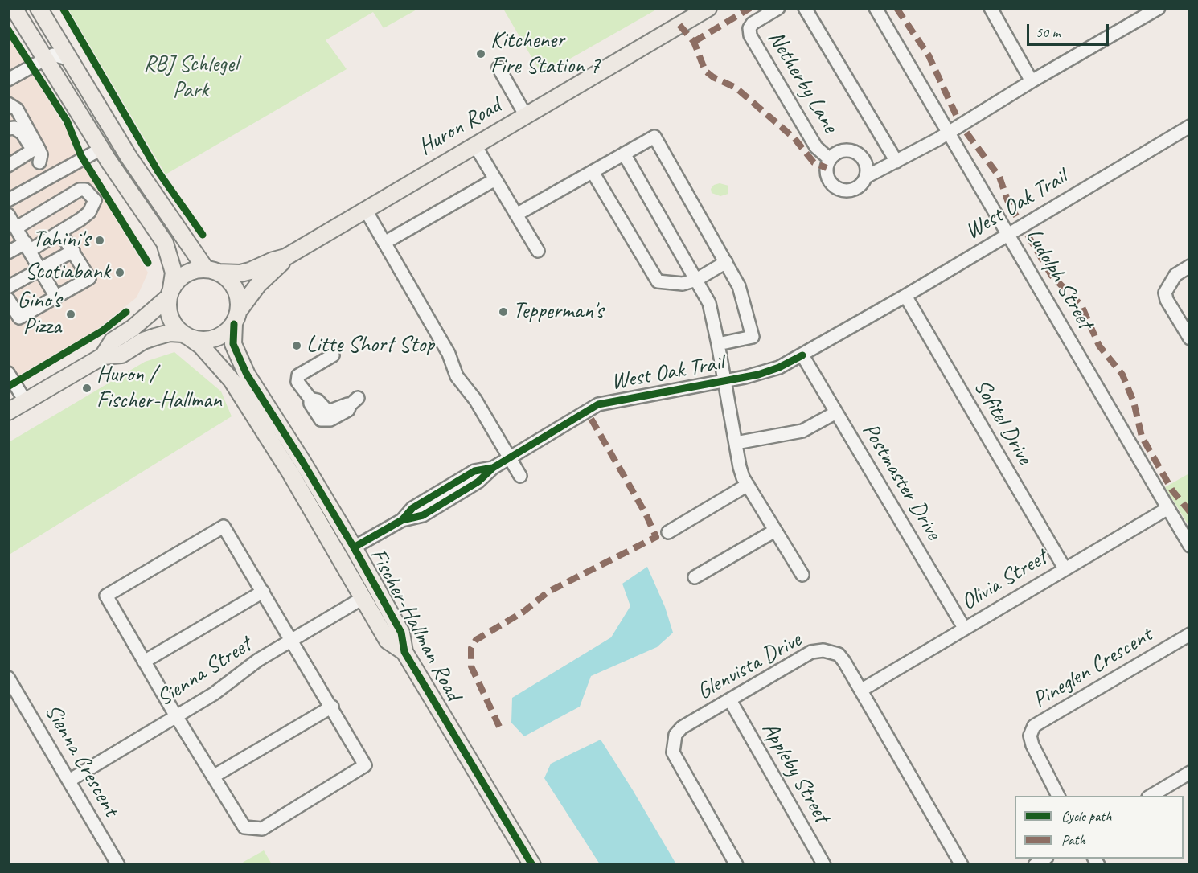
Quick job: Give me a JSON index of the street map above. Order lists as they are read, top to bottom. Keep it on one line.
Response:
{"streets":{"main road":["Huron Road","Fischer-Hallman Road"],"street":["Netherby Lane","West Oak Trail","Ludolph Street","Sofitel Drive","Postmaster Drive","Olivia Street","Glenvista Drive","Pineglen Crescent","Sienna Street","Sienna Crescent","Appleby Street"]},"crossings":[["Huron Road","Fischer-Hallman Road"],["West Oak Trail","Ludolph Street"],["West Oak Trail","Sofitel Drive"],["West Oak Trail","Postmaster Drive"],["West Oak Trail","Fischer-Hallman Road"],["Ludolph Street","Olivia Street"],["Sofitel Drive","Olivia Street"],["Postmaster Drive","Olivia Street"],["Olivia Street","Glenvista Drive"],["Fischer-Hallman Road","Sienna Street"],["Glenvista Drive","Appleby Street"],["Sienna Street","Sienna Crescent"]],"parks":["RBJ Schlegel Park"],"places":["Kitchener Fire Station 7","Tahini's","Scotiabank","Tepperman's","Gino's Pizza","Litte Short Stop","Huron / Fischer-Hallman"],"legend":["Cycle path","Path"],"scale_bar":"50 m"}
